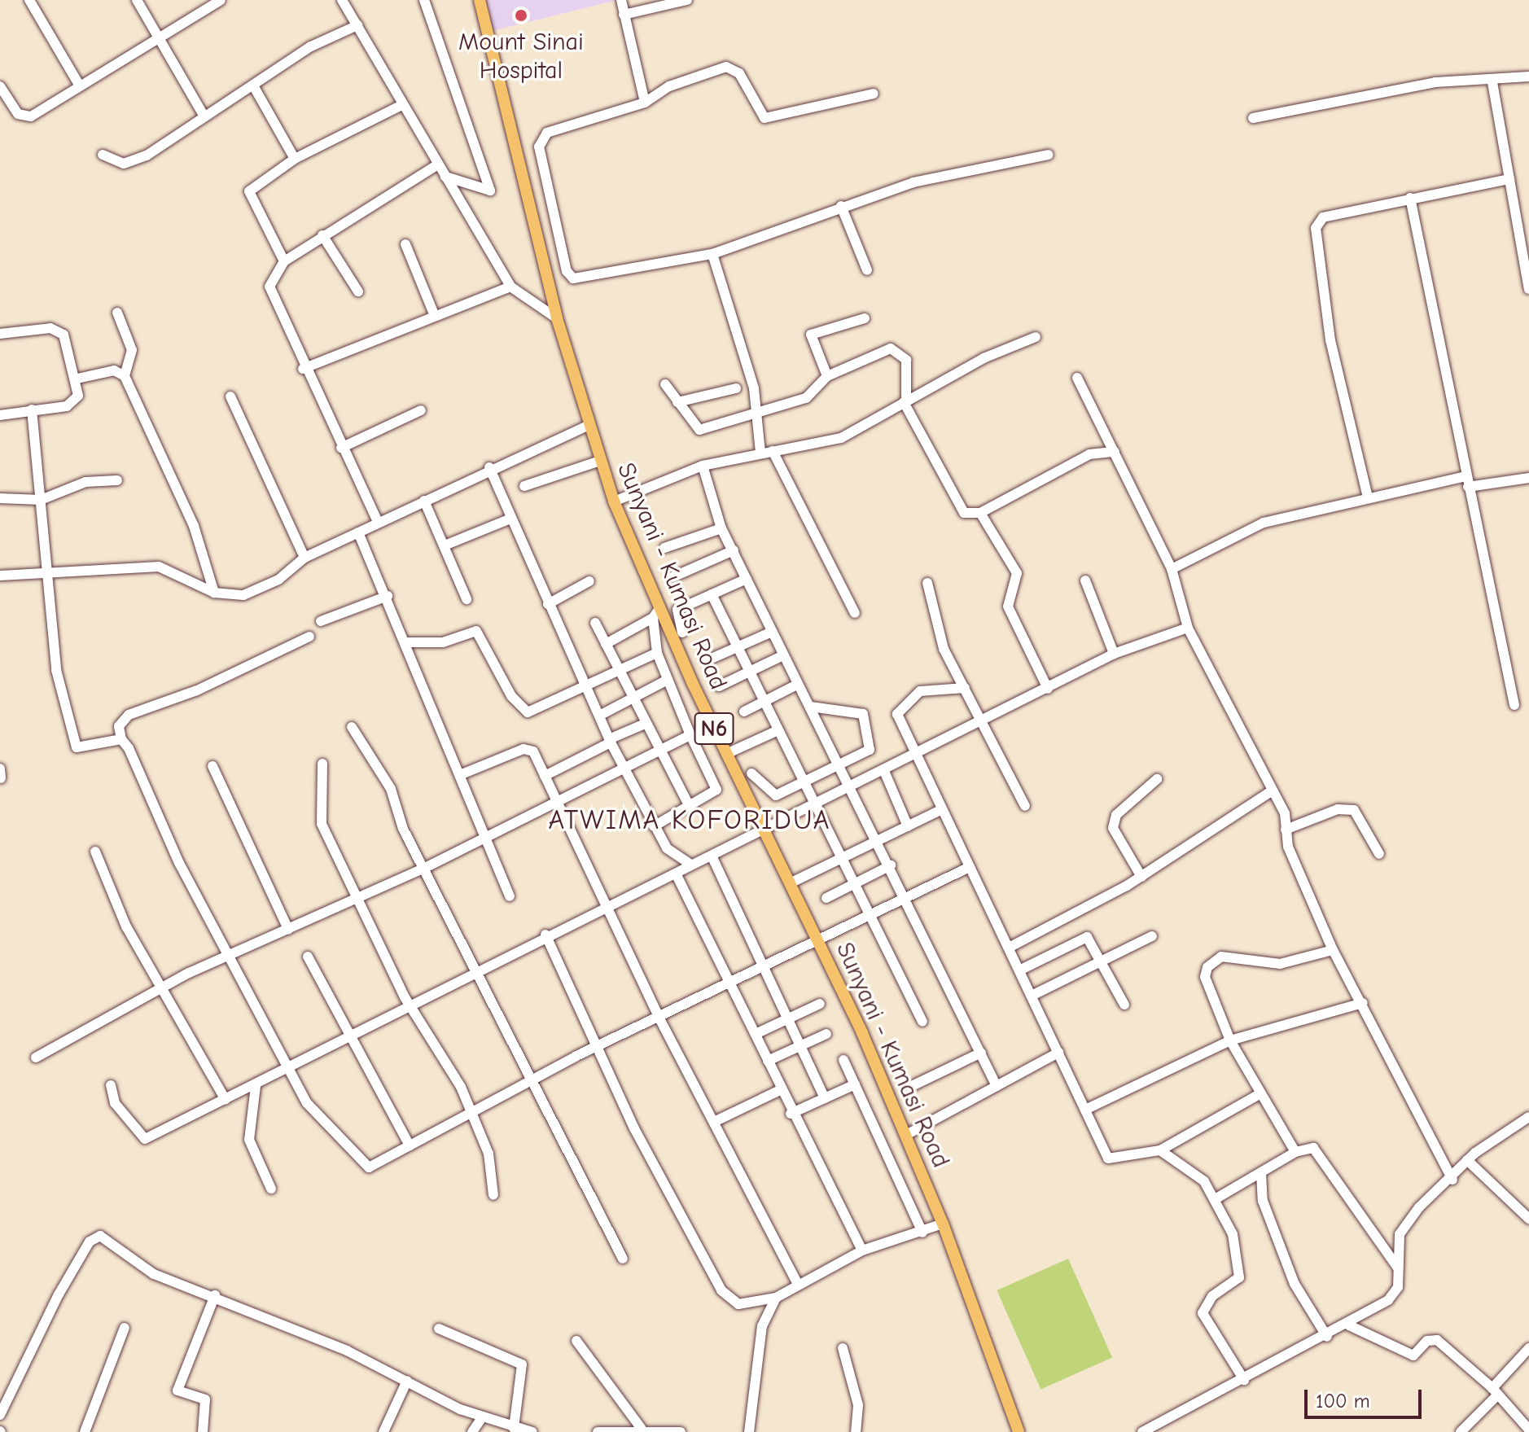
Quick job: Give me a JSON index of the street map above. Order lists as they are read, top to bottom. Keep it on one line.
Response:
{"streets":{"main road":["Sunyani - Kumasi Road","N6"]},"districts":["ATWIMA KOFORIDUA"],"places":["Mount Sinai Hospital"],"scale_bar":"100 m"}
